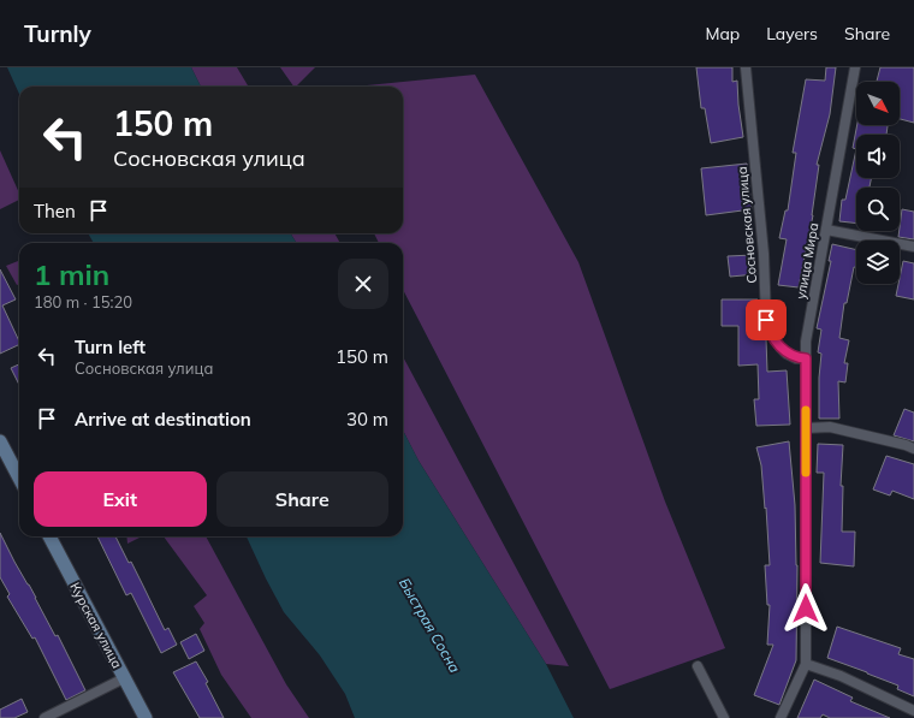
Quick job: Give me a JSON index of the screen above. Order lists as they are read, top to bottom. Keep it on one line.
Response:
{"streets":{"street":["Сосновская улица","улица Мира","Курская улица"]},"crossings":[["Сосновская улица","улица Мира"]],"water":["Быстрая Сосна"],"north":"bottom right","page":{"header":"Turnly","nav":["Map","Layers","Share"],"turn":["150 m","Сосновская улица"],"then":"Then","heading":["1 min","180 m · 15:20"],"list":[{"name":"Turn left","note":"Сосновская улица","value":"150 m"},{"name":"Arrive at destination","value":"30 m"}],"buttons":["Exit","Share"]}}
